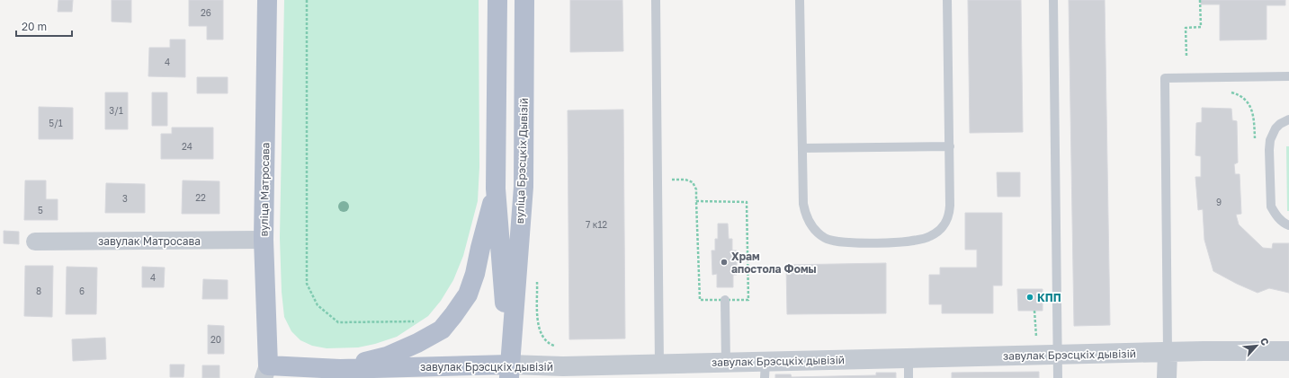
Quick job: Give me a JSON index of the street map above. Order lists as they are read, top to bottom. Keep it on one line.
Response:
{"streets":{"main road":["вуліца Брэсцкіх Дывізій","вуліца Матросава","завулак Брэсцкіх дывізій"],"street":["завулак Матросава"]},"crossings":[["вуліца Брэсцкіх Дывізій","завулак Брэсцкіх дывізій"],["вуліца Матросава","завулак Матросава"],["вуліца Матросава","завулак Брэсцкіх дывізій"]],"places":["Храм апостола Фомы","КПП"],"house_numbers":["26","4","3/1","5/1","24","22","3","9","5","7 к12","4","8","6","20"],"scale_bar":"20 m","north":"top right"}
